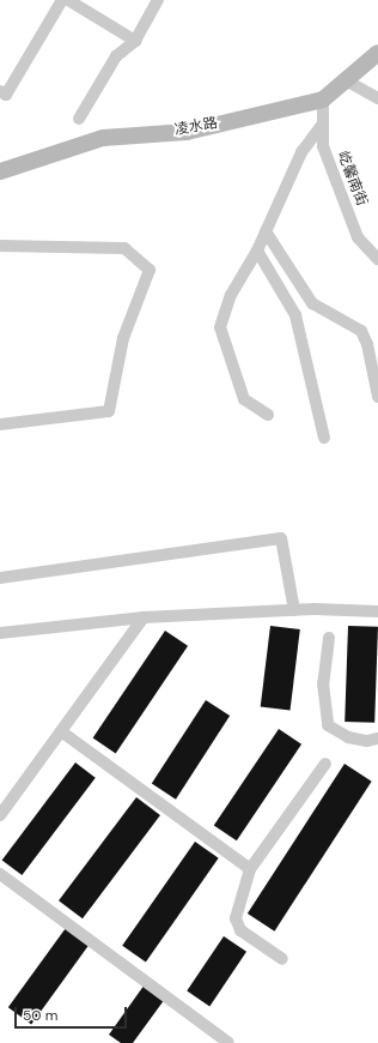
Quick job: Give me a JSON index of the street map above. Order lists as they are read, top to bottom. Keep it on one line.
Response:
{"streets":{"street":["凌水路","屹馨南街"]},"crossings":[["凌水路","屹馨南街"]],"scale_bar":"50 m"}
